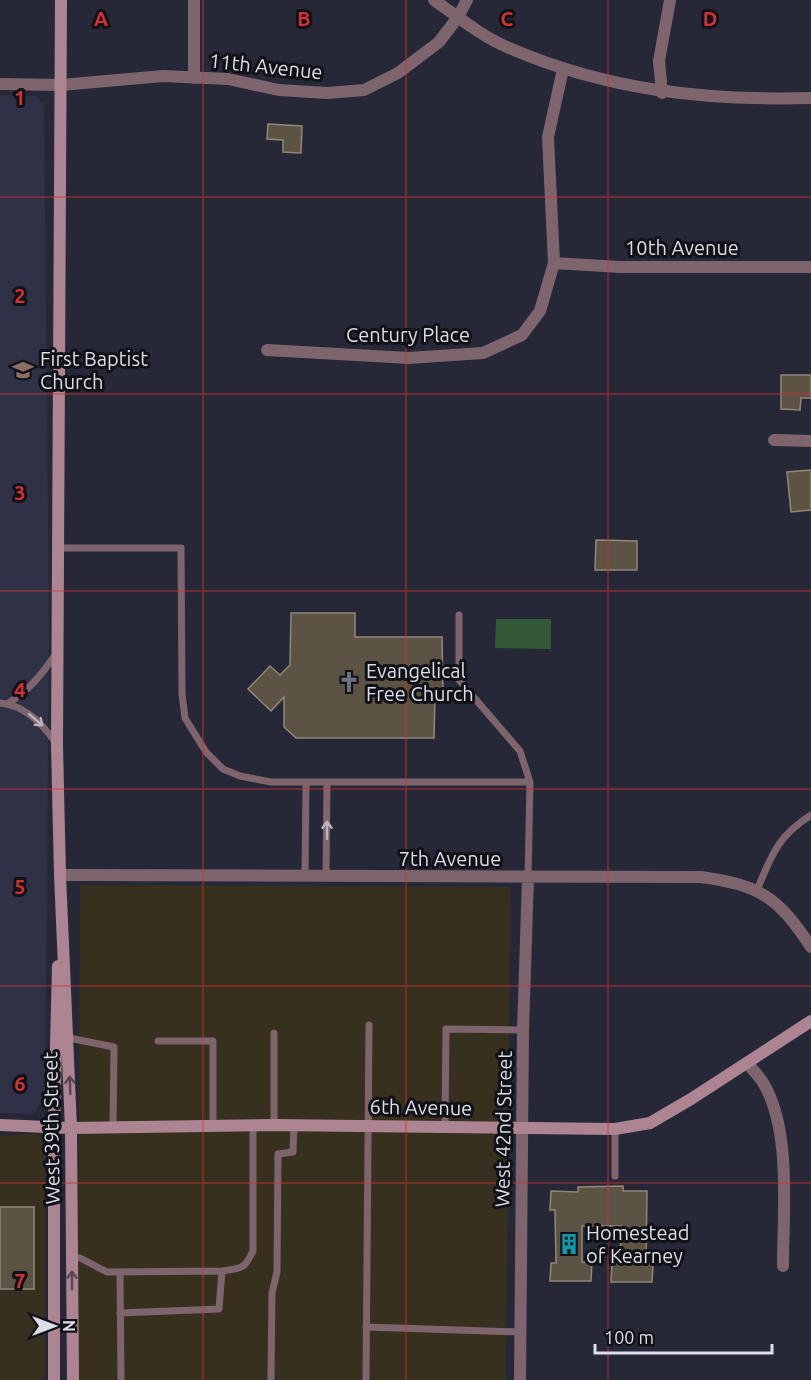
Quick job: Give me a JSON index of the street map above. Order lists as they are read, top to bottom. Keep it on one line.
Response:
{"streets":{"main road":["6th Avenue","West 39th Street"],"street":["11th Avenue","10th Avenue","Century Place","7th Avenue","West 42nd Street"]},"crossings":[["11th Avenue","West 39th Street"],["10th Avenue","Century Place"],["7th Avenue","West 39th Street"],["7th Avenue","West 42nd Street"],["6th Avenue","West 39th Street"],["6th Avenue","West 42nd Street"]],"places":{"school or university":["First Baptist Church"],"church":["Evangelical Free Church"],"building":["Homestead of Kearney"]},"scale_bar":"100 m","north":"right","grid":{"columns":["A","B","C","D"],"rows":["1","2","3","4","5","6","7"]}}
